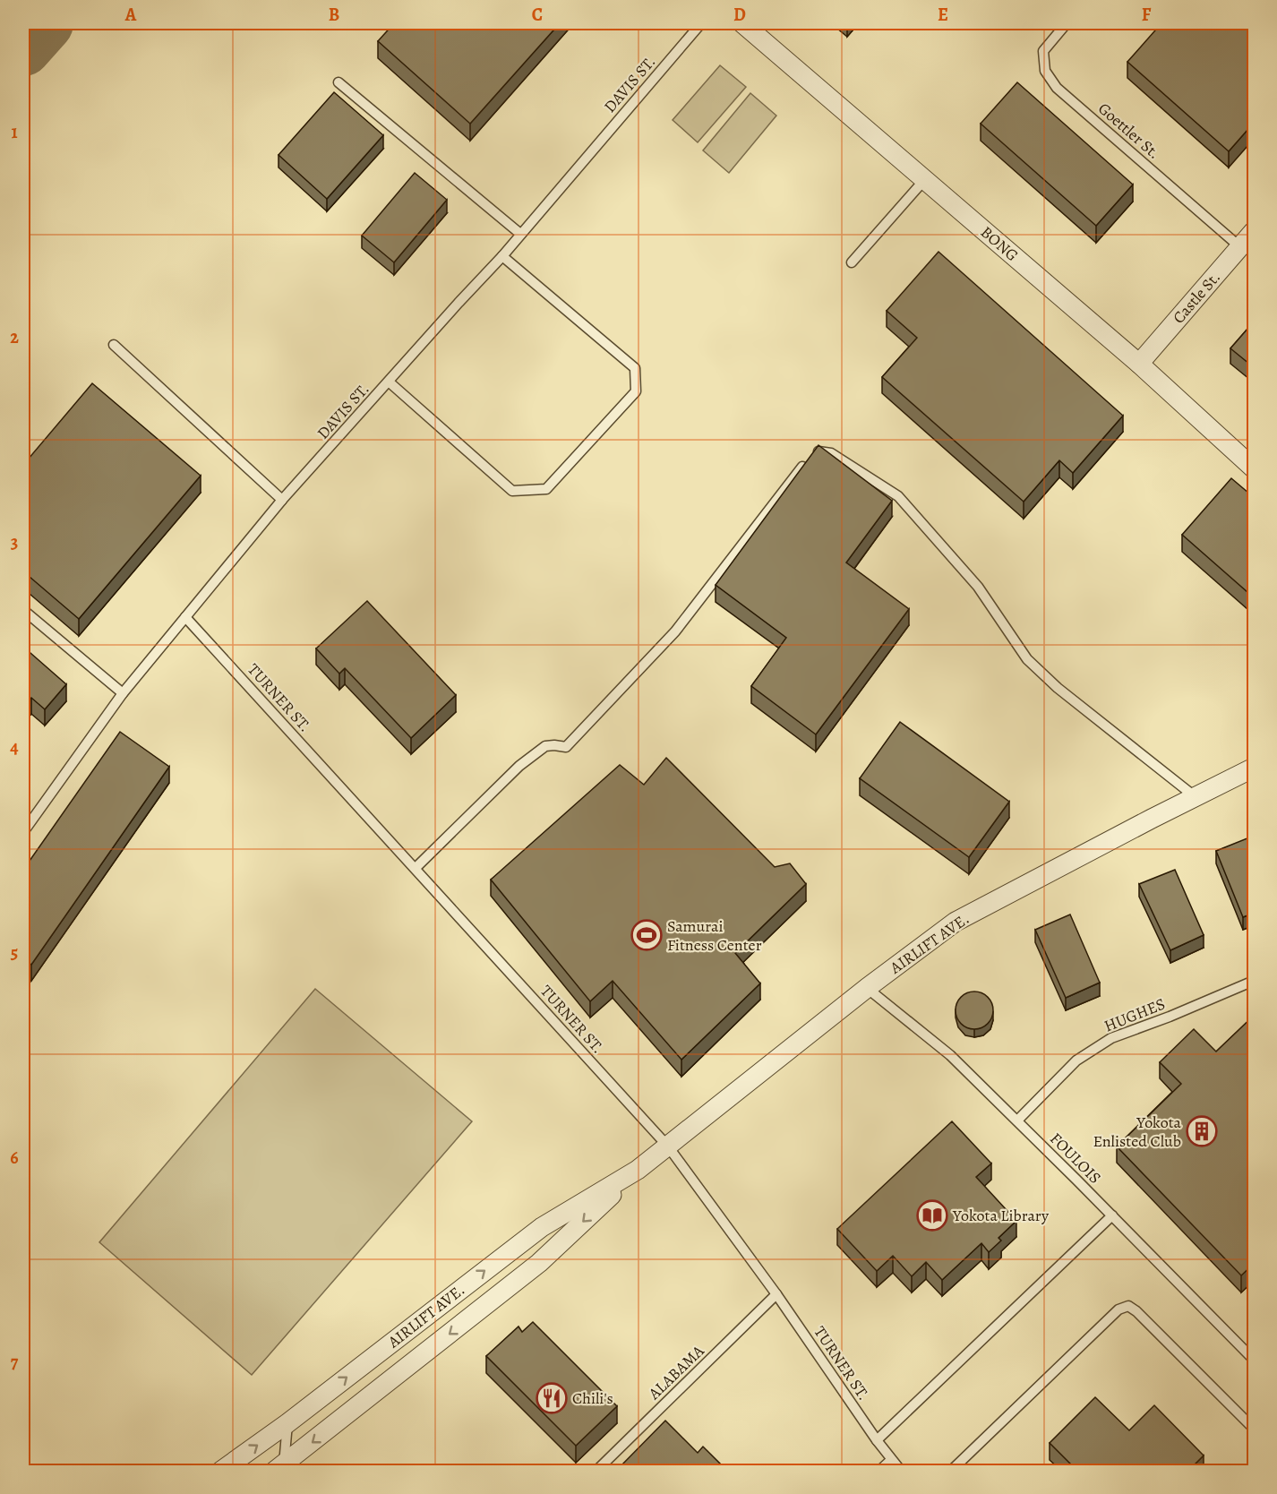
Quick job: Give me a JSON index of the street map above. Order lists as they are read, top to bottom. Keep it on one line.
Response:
{"streets":{"street":["BONG","Castle St.","AIRLIFT AVE."],"lane":["DAVIS ST.","Goettler St.","TURNER ST.","HUGHES","FOULOIS","ALABAMA"]},"crossings":[["DAVIS ST.","TURNER ST."],["Goettler St.","Castle St."],["BONG","Castle St."],["TURNER ST.","AIRLIFT AVE."],["TURNER ST.","ALABAMA"],["AIRLIFT AVE.","FOULOIS"],["HUGHES","FOULOIS"]],"places":{"sports":["Samurai Fitness Center"],"building":["Yokota Enlisted Club"],"library":["Yokota Library"],"restaurant":["Chili's"]},"grid":{"columns":["A","B","C","D","E","F"],"rows":["1","2","3","4","5","6","7"]}}
